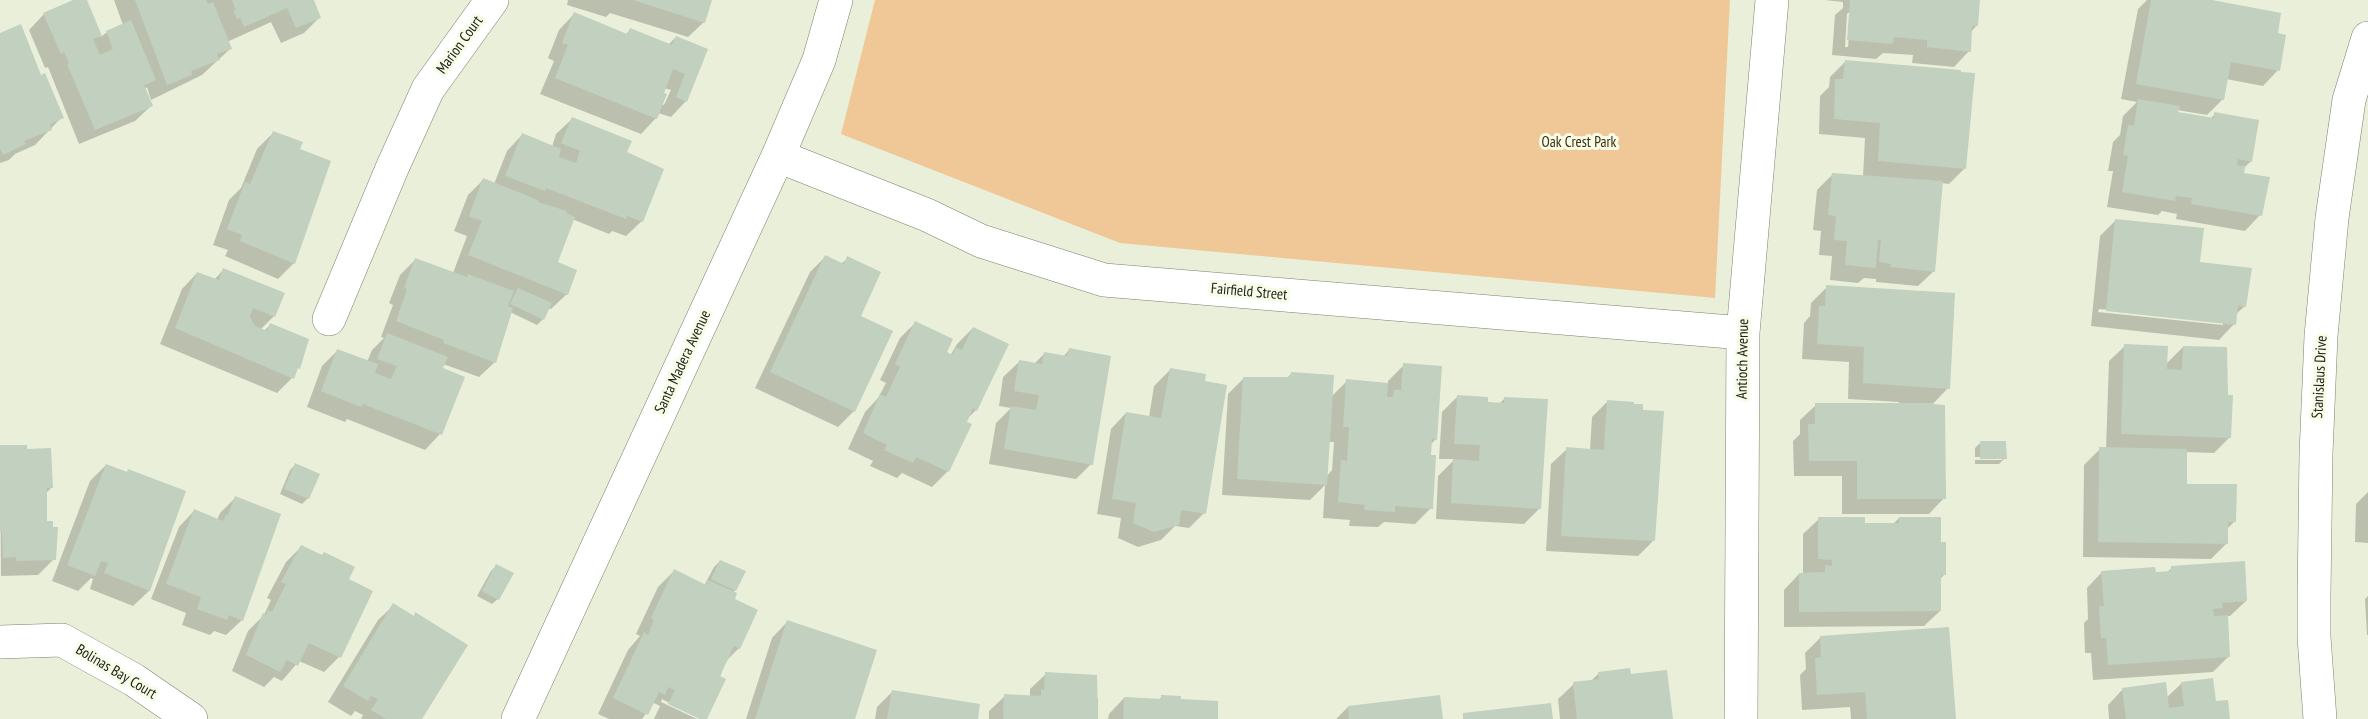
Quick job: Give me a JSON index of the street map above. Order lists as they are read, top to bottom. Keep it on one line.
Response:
{"streets":{"street":["Marion Court","Fairfield Street","Antioch Avenue","Santa Madera Avenue","Stanislaus Drive","Bolinas Bay Court"]},"crossings":[["Fairfield Street","Antioch Avenue"],["Fairfield Street","Santa Madera Avenue"]],"parks":["Oak Crest Park"]}
